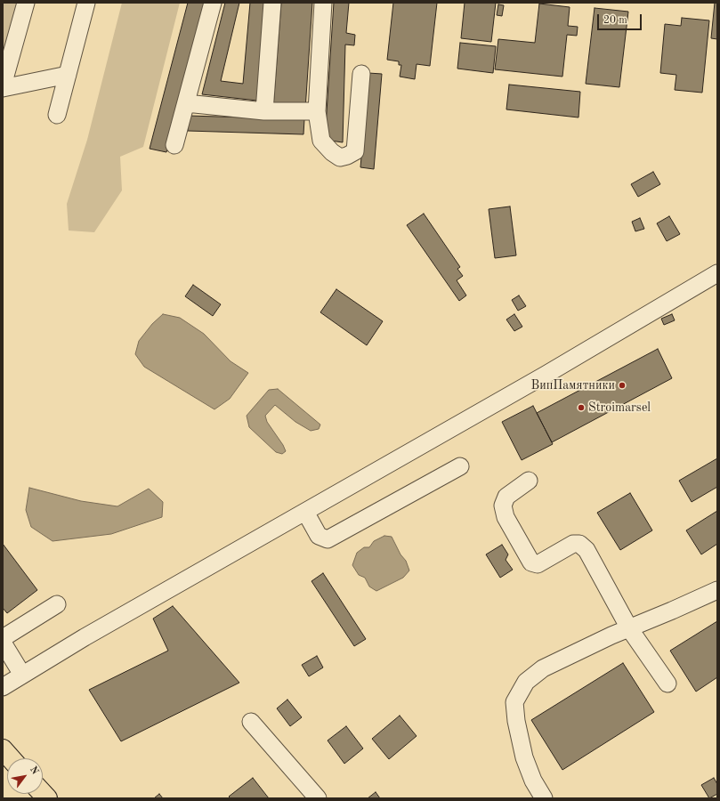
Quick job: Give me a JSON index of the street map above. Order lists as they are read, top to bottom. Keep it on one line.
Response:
{"places":["ВипПамятники","Stroimarsel"],"scale_bar":"20 m","north":"top right"}
